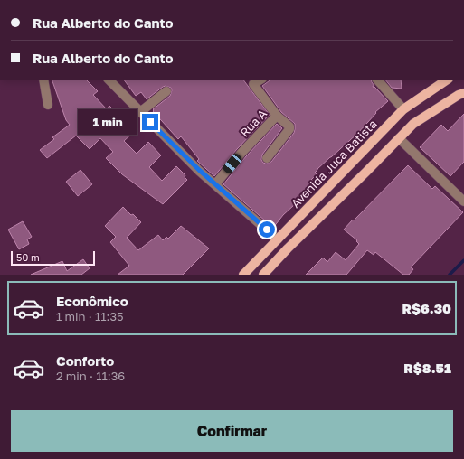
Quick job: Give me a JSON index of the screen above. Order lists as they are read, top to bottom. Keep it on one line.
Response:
{"streets":{"main road":["Avenida Juca Batista"],"street":["Rua A"]},"scale_bar":"50 m","page":{"banner":["Rua Alberto do Canto","Rua Alberto do Canto"],"bubble":"1 min","scale":"50 m","list":[{"name":"Econômico","note":"1 min · 11:35","value":"R$6.30"},{"name":"Conforto","note":"2 min · 11:36","value":"R$8.51"}],"buttons":"Confirmar"}}
